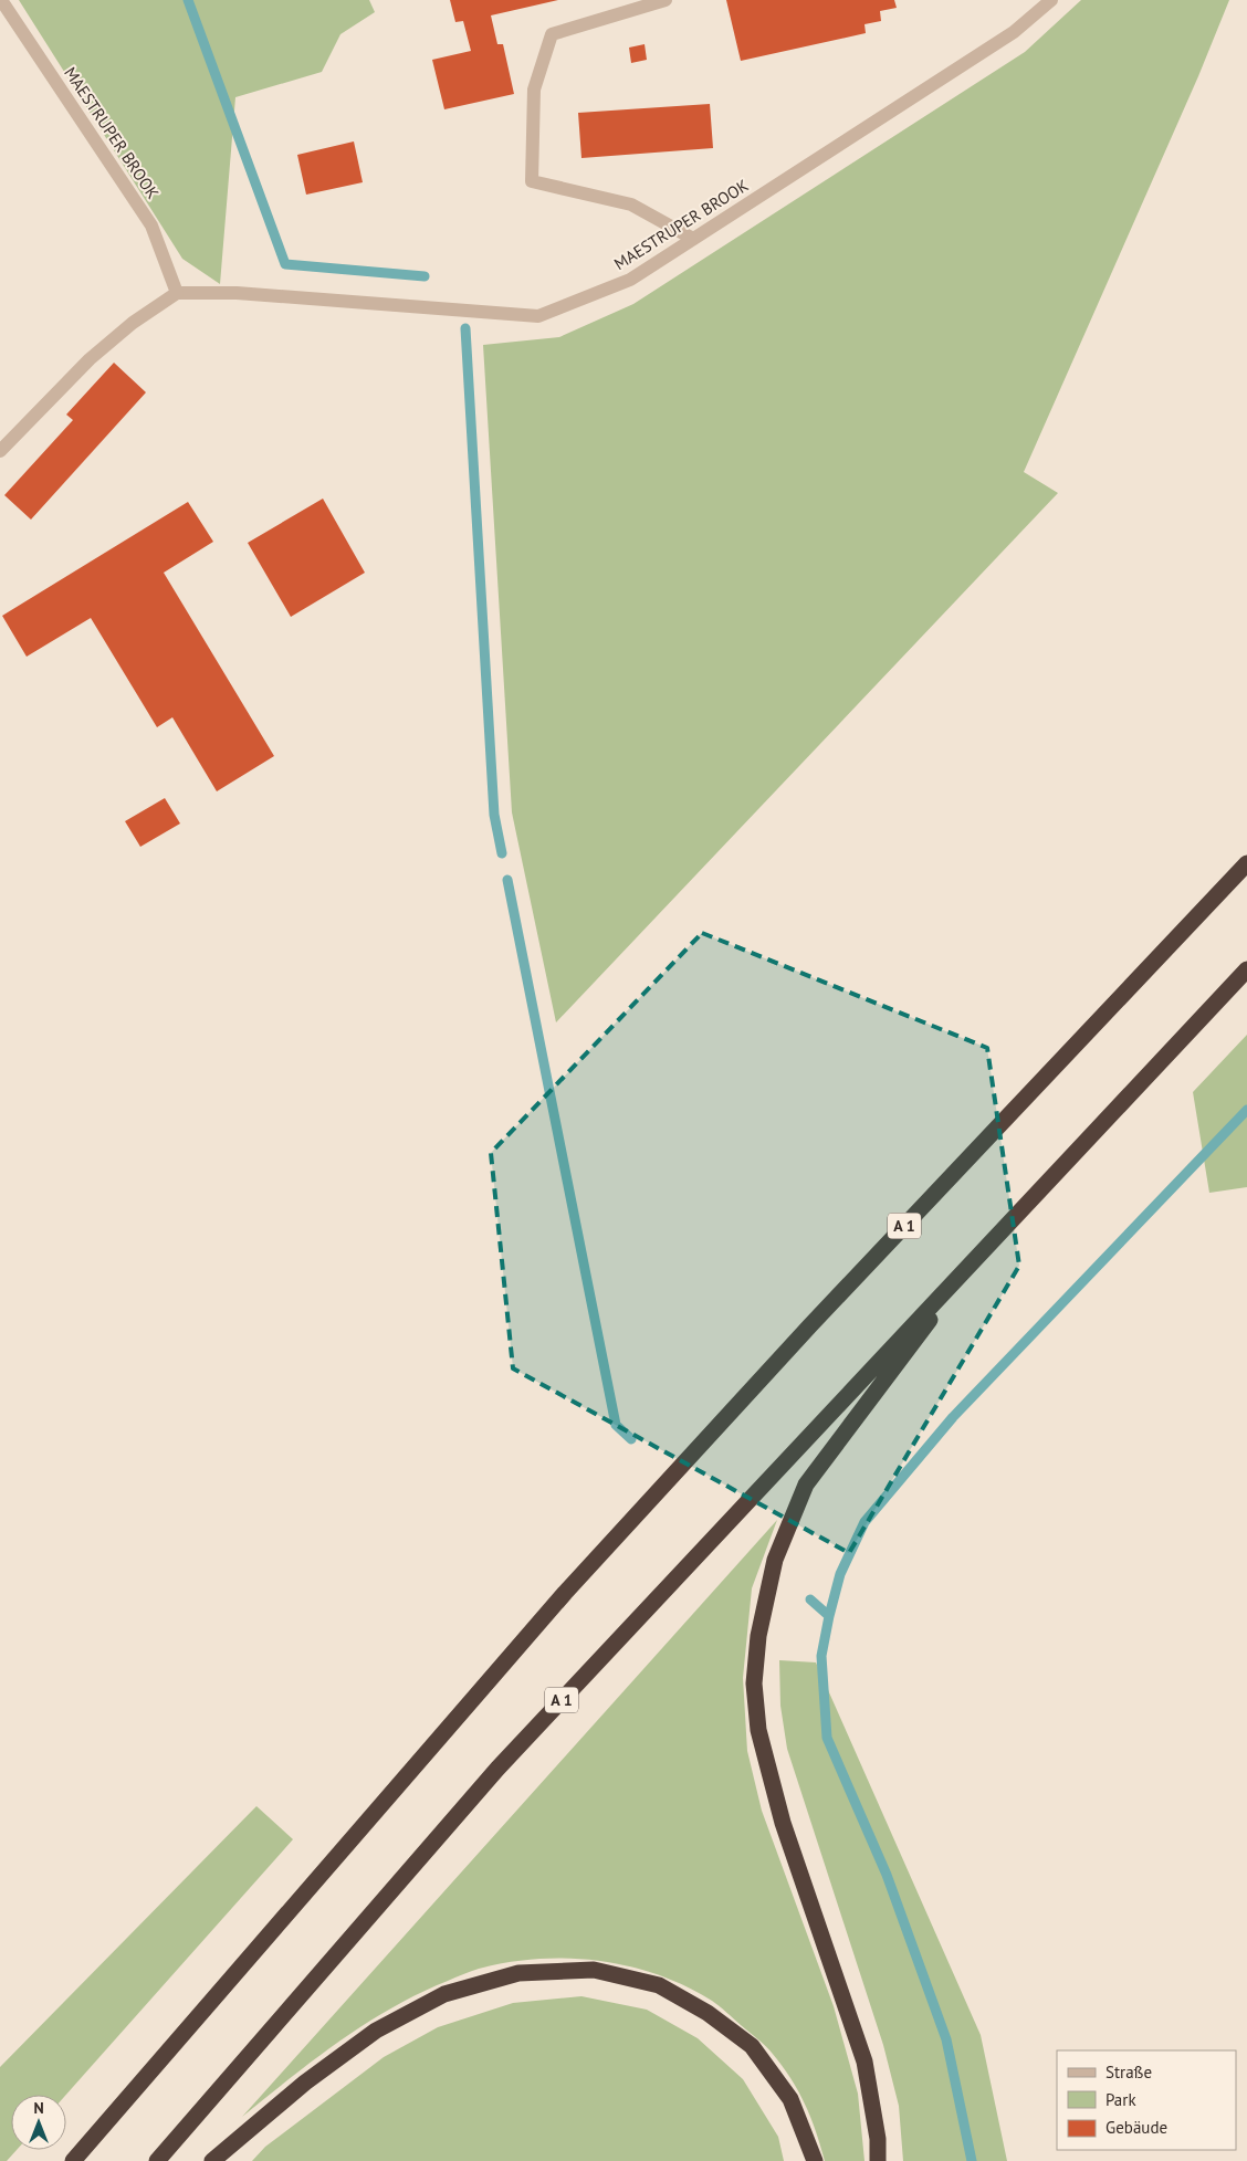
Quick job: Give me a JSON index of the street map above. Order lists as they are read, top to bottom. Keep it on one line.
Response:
{"streets":{"highway":["A 1"],"street":["MAESTRUPER BROOK"]},"legend":["Straße","Park","Gebäude"],"north":"top"}
